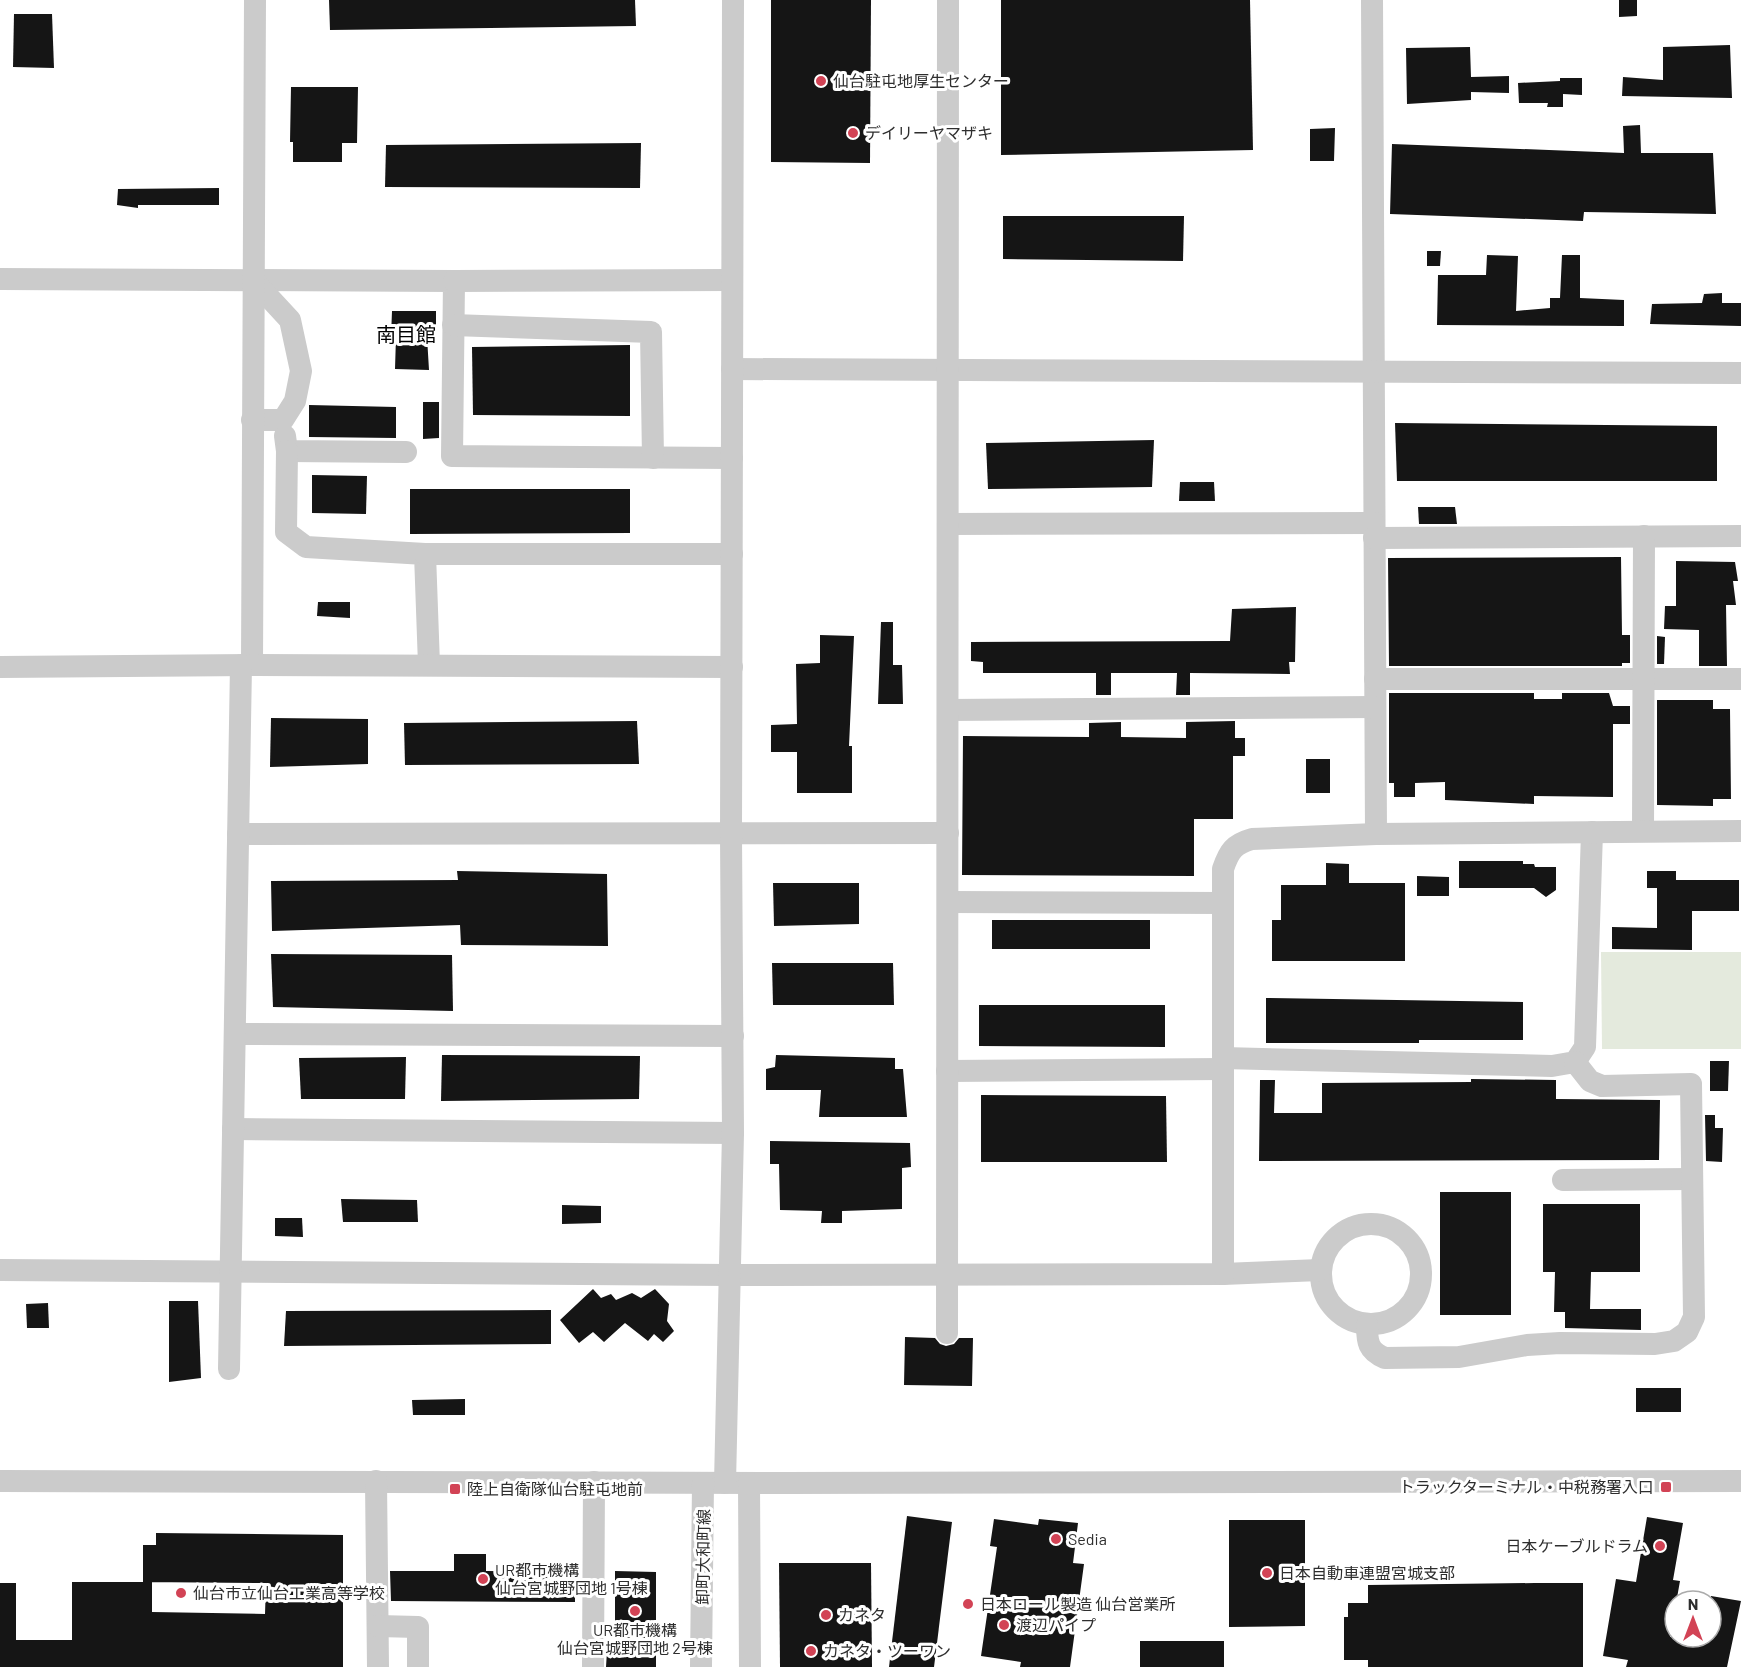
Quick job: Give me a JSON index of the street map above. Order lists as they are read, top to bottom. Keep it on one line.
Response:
{"streets":{"street":["卸町大和町線"]},"districts":["南目館"],"places":{"other":["仙台駐屯地厚生センター","デイリーヤマザキ","Sedia","日本ケーブルドラム","日本自動車連盟宮城支部","UR都市機構 仙台宮城野団地 1号棟","仙台市立仙台工業高等学校","日本ロール製造 仙台営業所","UR都市機構 仙台宮城野団地 2号棟","カネタ","渡辺パイプ","カネタ・ツーワン"],"transit":["トラックターミナル・中税務署入口","陸上自衛隊仙台駐屯地前"]},"north":"top"}
